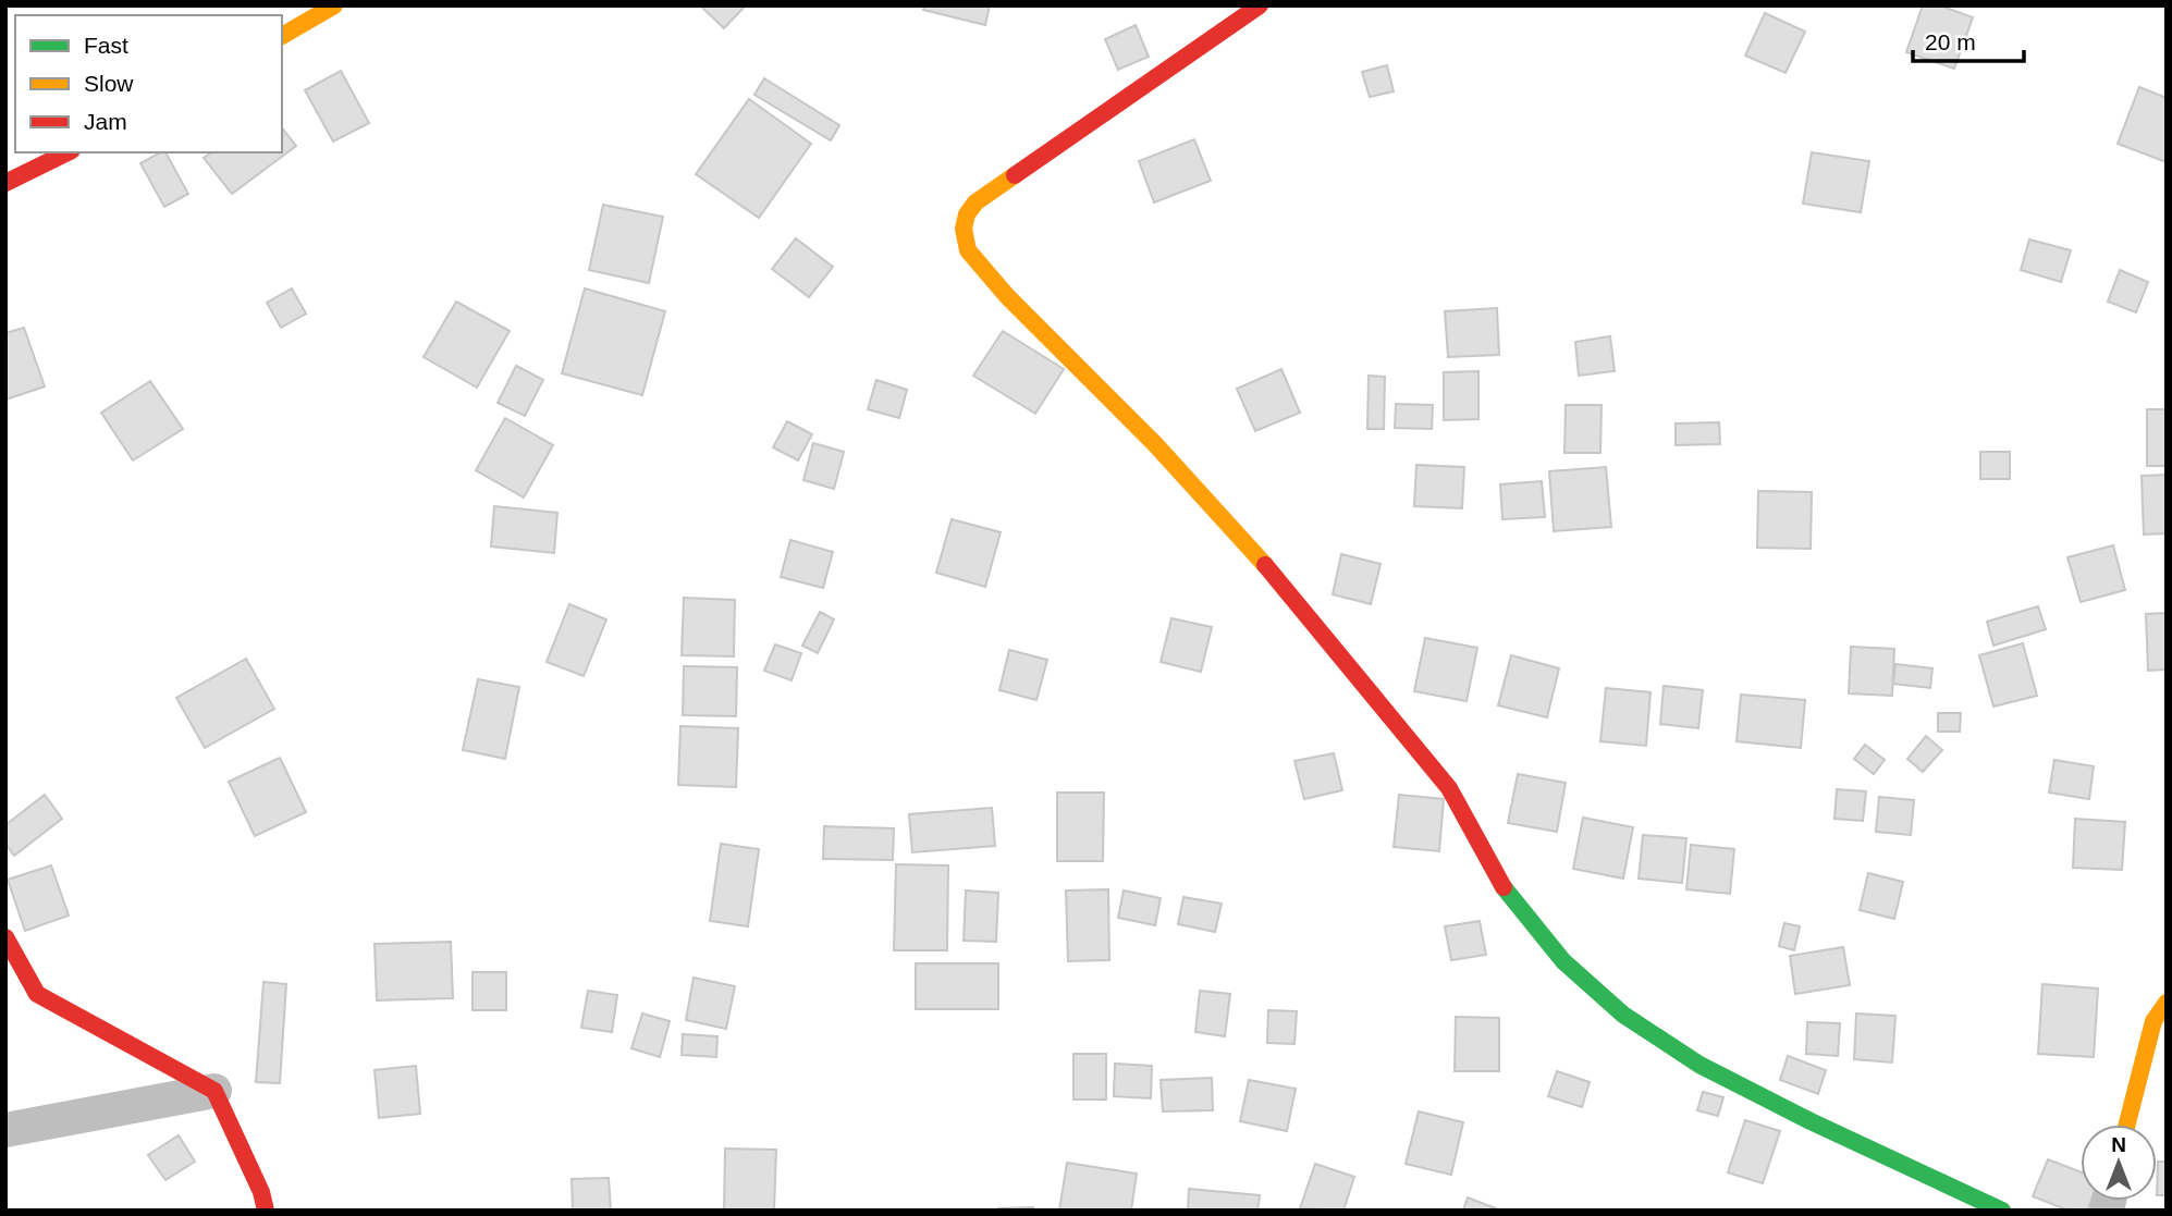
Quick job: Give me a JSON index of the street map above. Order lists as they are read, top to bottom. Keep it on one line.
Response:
{"legend":["Fast","Slow","Jam"],"scale_bar":"20 m","north":"top"}
